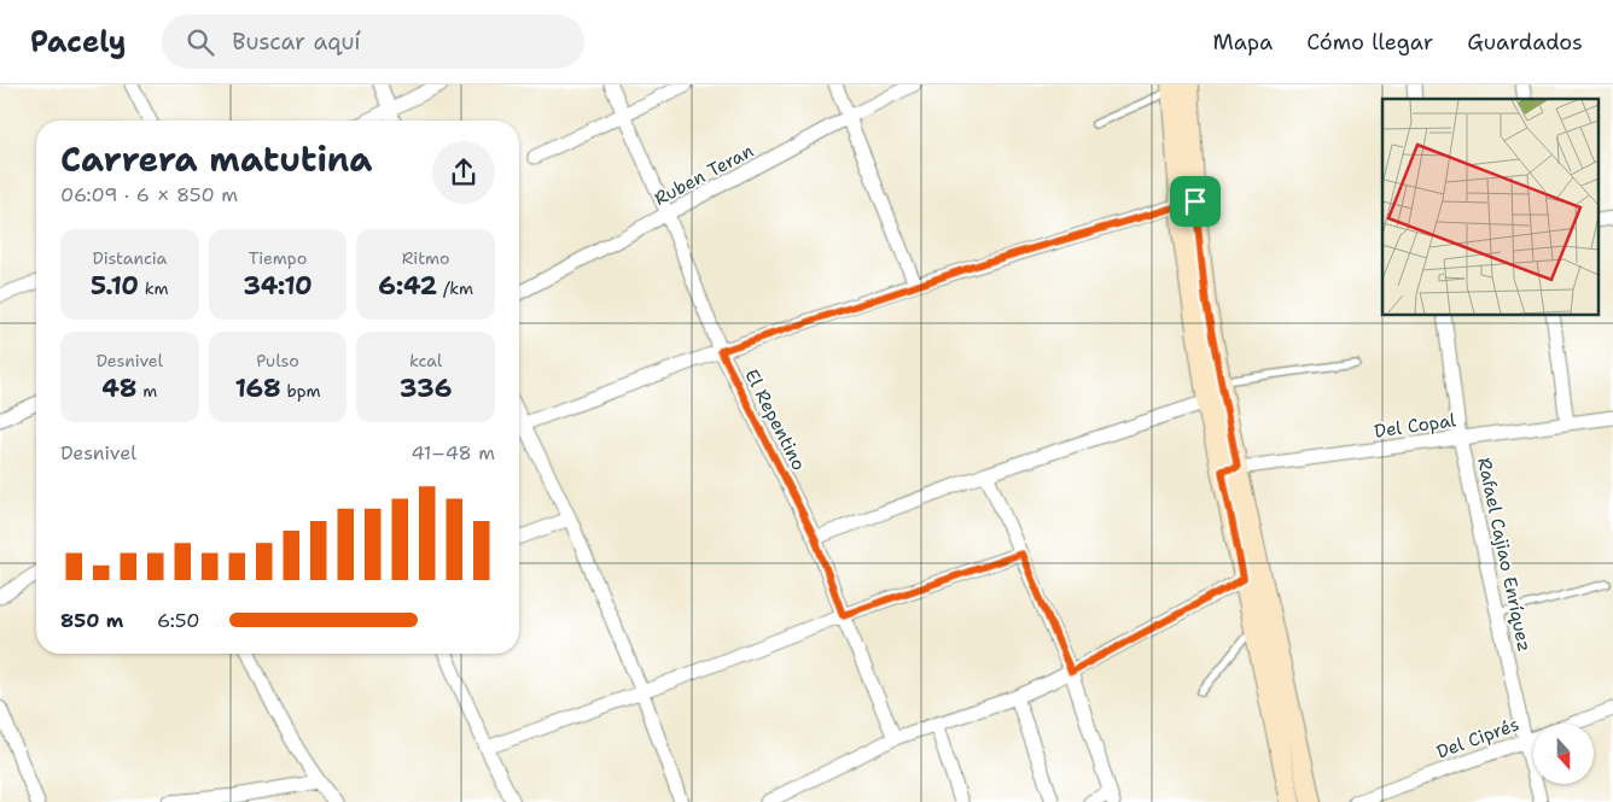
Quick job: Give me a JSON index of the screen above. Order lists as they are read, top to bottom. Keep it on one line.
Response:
{"streets":{"street":["Ruben Teran","El Repentino","Del Copal","Rafael Cajiao Enríquez","Del Ciprés"]},"crossings":[["Ruben Teran","El Repentino"],["Del Copal","Rafael Cajiao Enríquez"],["Rafael Cajiao Enríquez","Del Ciprés"]],"north":"bottom","page":{"header":"Pacely","search":"Buscar aquí","nav":["Mapa","Cómo llegar","Guardados"],"heading":["Carrera matutina","06:09 · 6 × 850 m"],"stats":[["Distancia","5.10 km"],["Tiempo","34:10"],["Ritmo","6:42 /km"],["Desnivel","48 m"],["Pulso","168 bpm"],["kcal","336"]],"chart":["Desnivel","41–48 m"],"list":[{"name":"850 m","note":"6:50"}]}}
